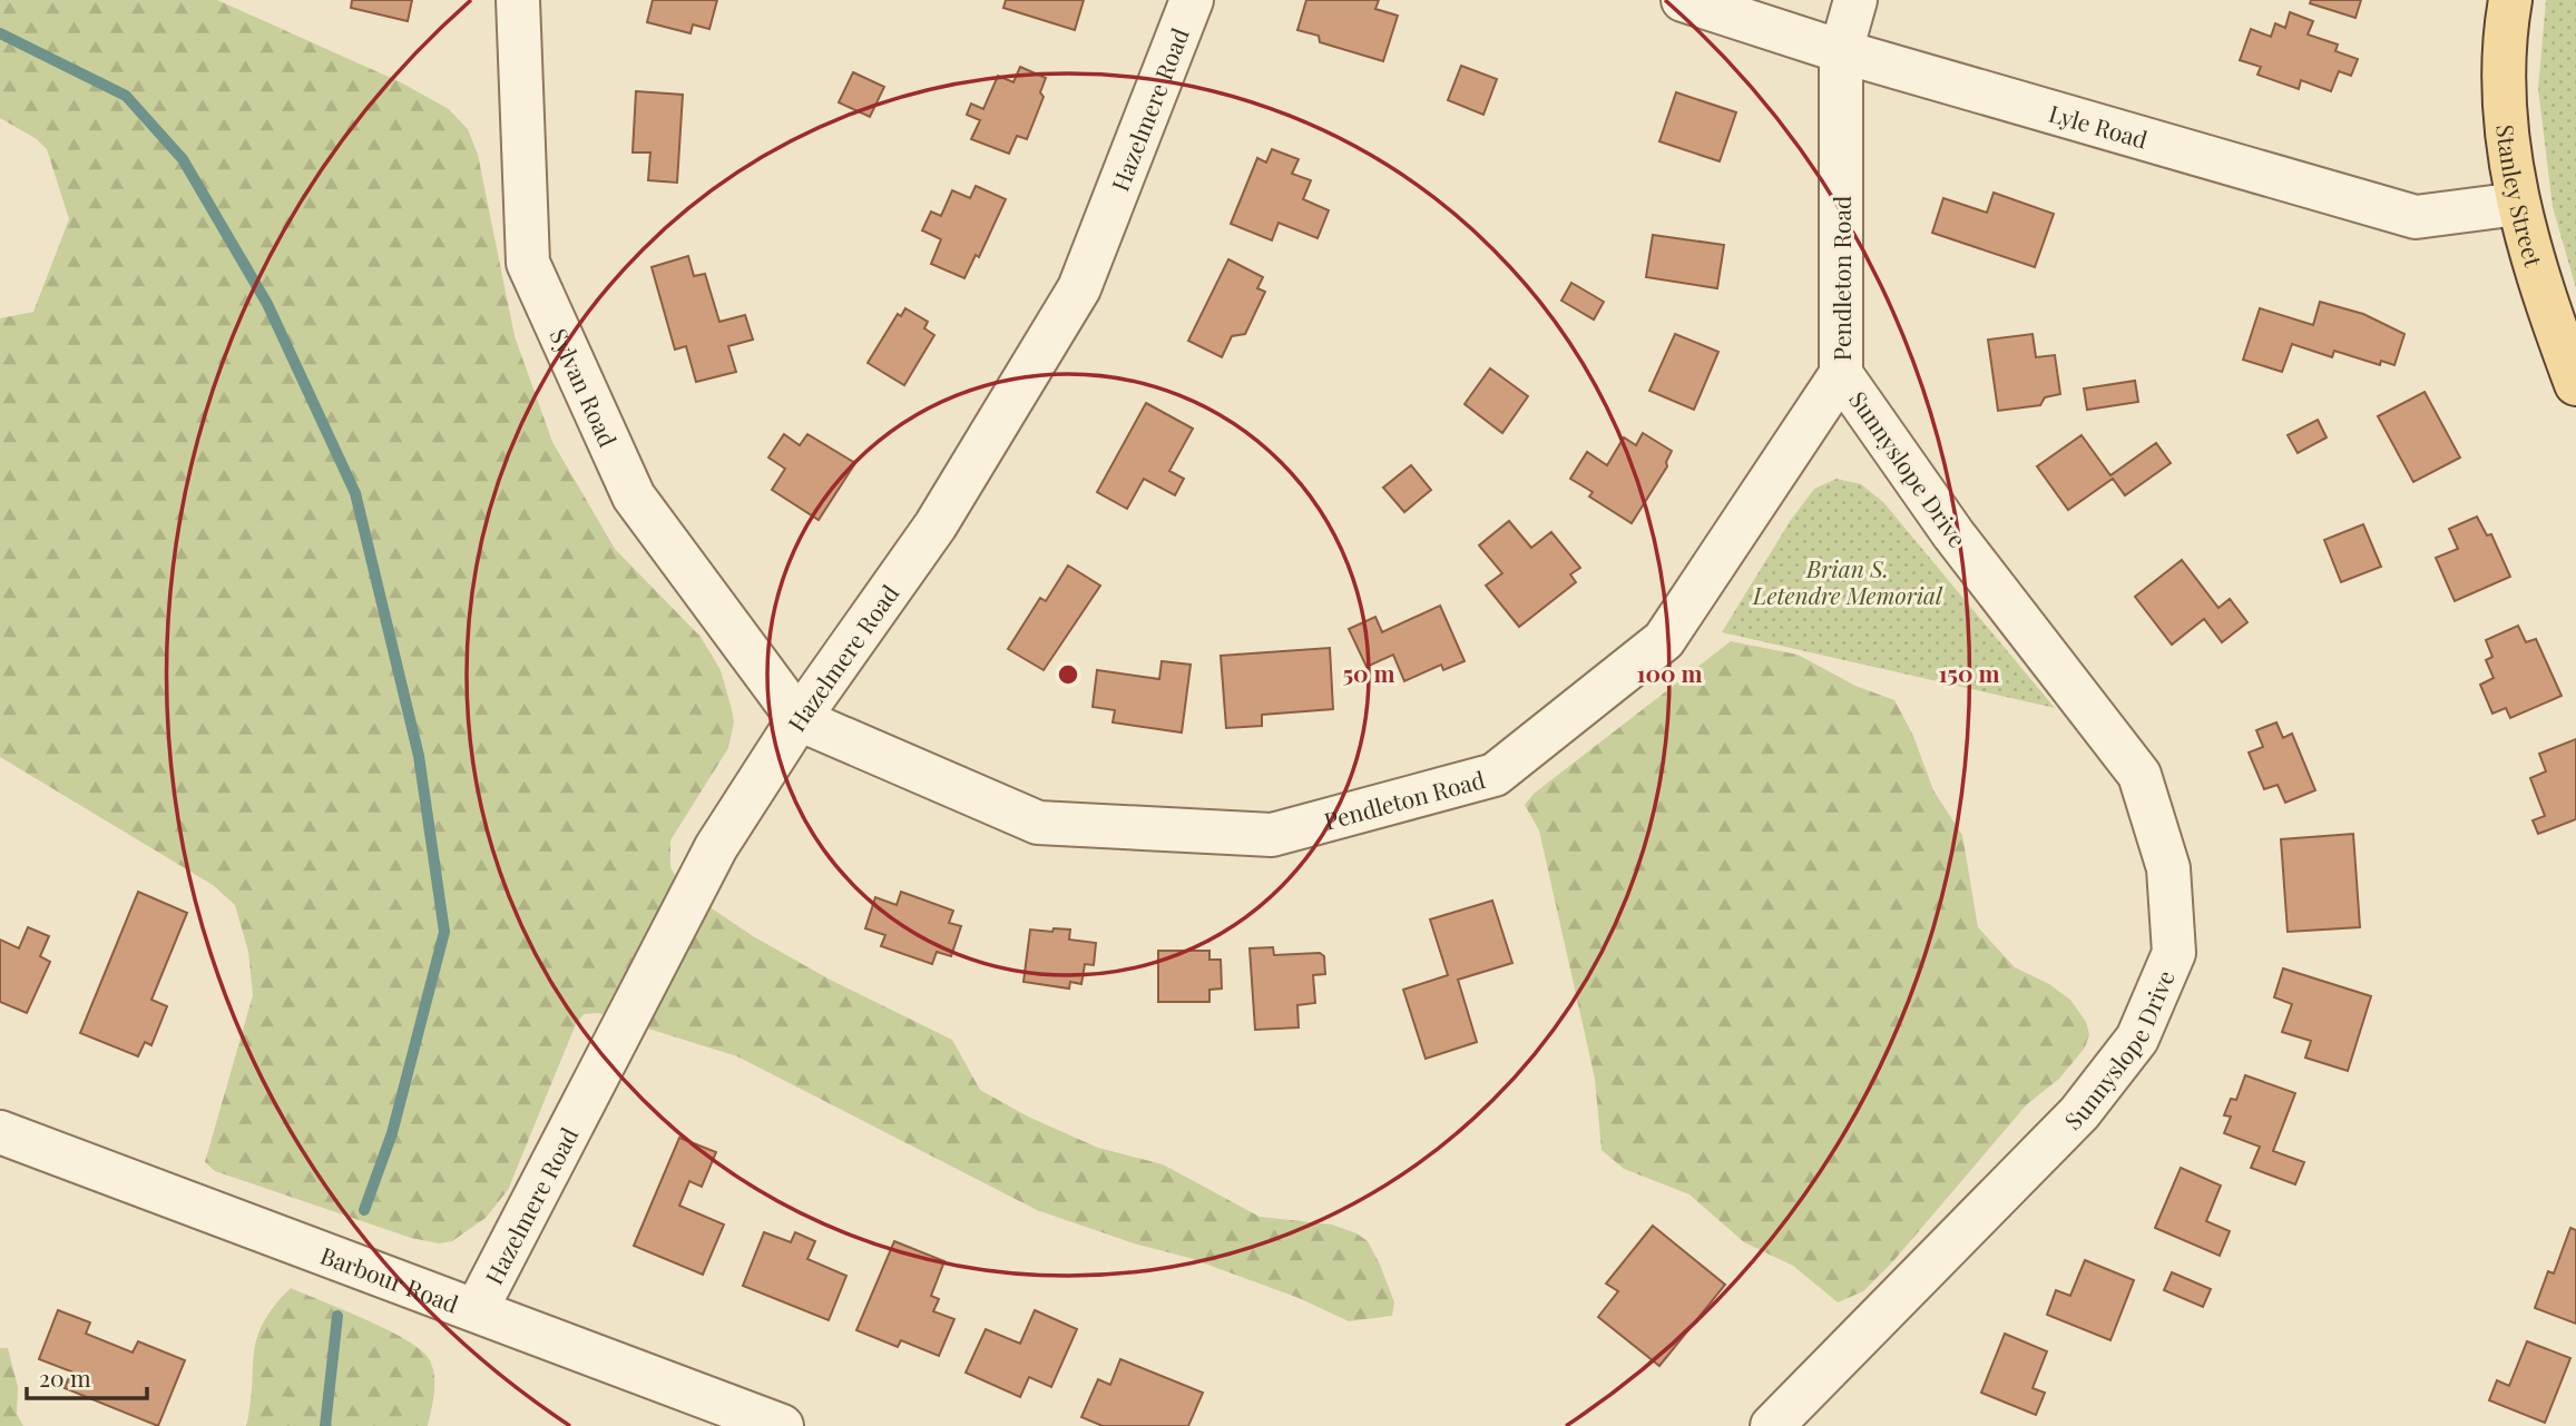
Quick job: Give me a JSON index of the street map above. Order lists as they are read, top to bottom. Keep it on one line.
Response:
{"streets":{"main road":["Stanley Street"],"street":["Hazelmere Road","Lyle Road","Pendleton Road","Sylvan Road","Sunnyslope Drive","Barbour Road"]},"crossings":[["Hazelmere Road","Pendleton Road"],["Hazelmere Road","Sylvan Road"],["Hazelmere Road","Barbour Road"],["Lyle Road","Stanley Street"],["Lyle Road","Pendleton Road"],["Pendleton Road","Sylvan Road"],["Pendleton Road","Sunnyslope Drive"]],"parks":["Brian S. Letendre Memorial"],"scale_bar":"20 m","rings":["50 m","100 m","150 m"]}
